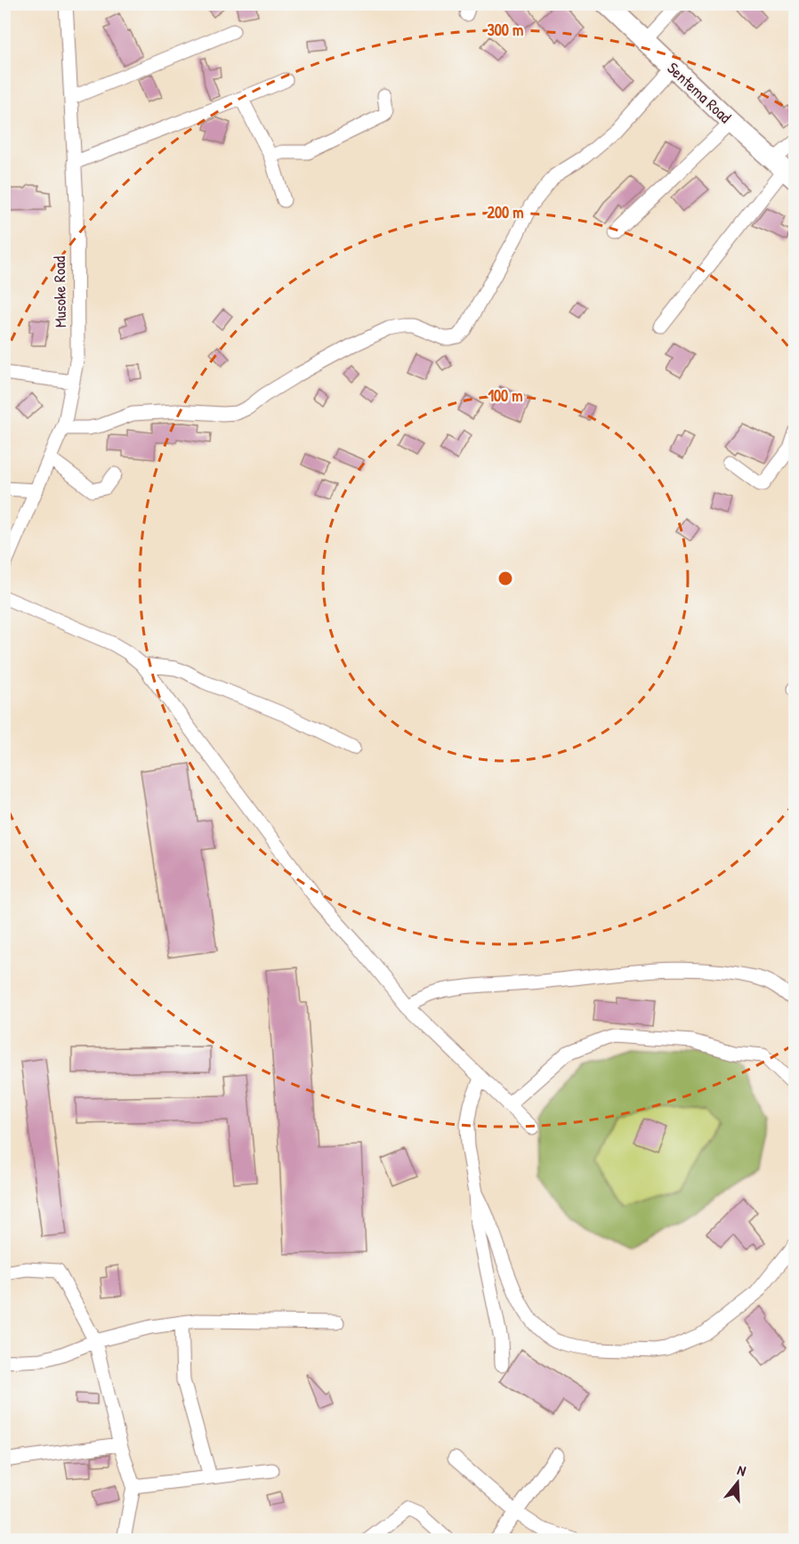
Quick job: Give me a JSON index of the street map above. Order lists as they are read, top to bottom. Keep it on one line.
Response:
{"streets":{"main road":["Sentema Road"],"street":["Musoke Road"]},"north":"top","rings":["300 m","200 m","100 m"]}
